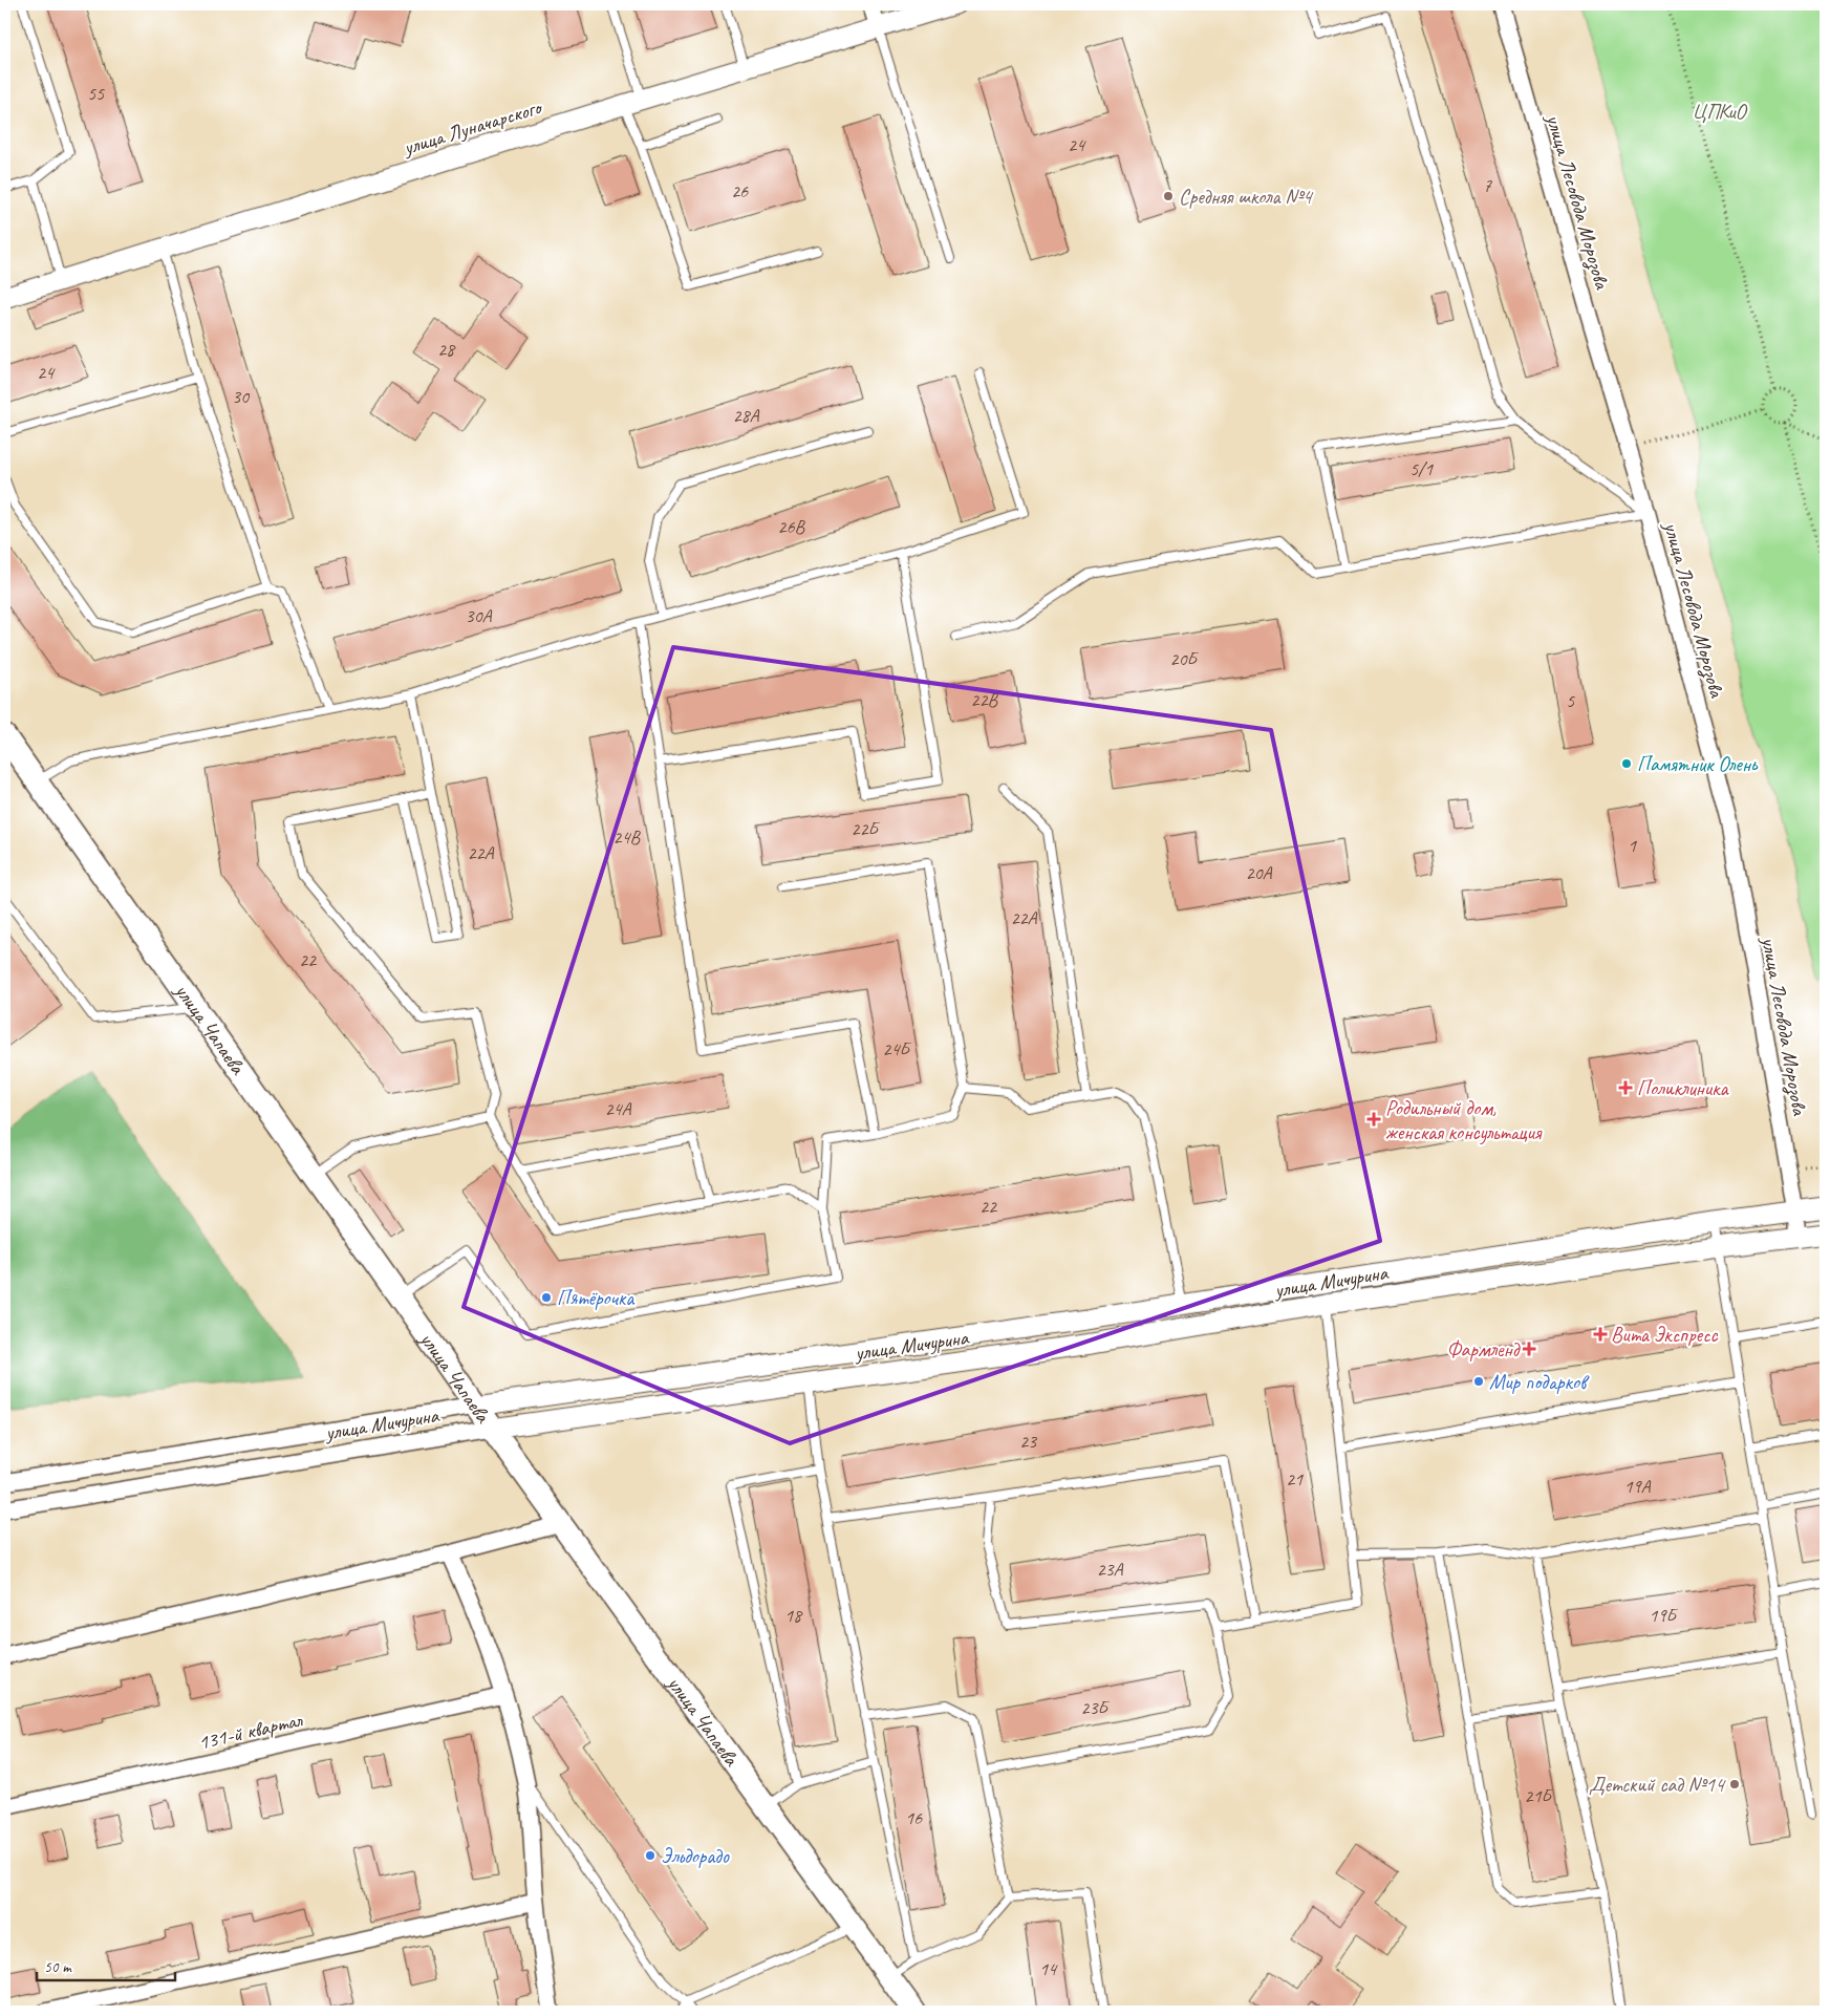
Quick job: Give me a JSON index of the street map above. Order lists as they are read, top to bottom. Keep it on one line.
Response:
{"streets":{"main road":["улица Чапаева"],"street":["улица Луначарского","улица Лесовода Морозова","улица Мичурина","131-й квартал"]},"crossings":[["улица Лесовода Морозова","улица Мичурина"],["улица Чапаева","улица Мичурина"]],"parks":["ЦПКиО"],"places":{"other":["Средняя школа №4","Памятник Олень","Пятёрочка","Мир подарков","Детский сад №14","Эльдорадо"],"health":["Поликлиника","Родильный дом, женская консультация","Вита Экспресс","Фармленд"]},"house_numbers":["55","24","7","26","28","24","30","28А","5/1","26В","30А","20Б","22В","5","22Б","24В","1","22А","20А","22А","22","24Б","24А","22","23","21","19А","23А","18","19Б","23Б","21Б","16","14"],"scale_bar":"50 m"}
